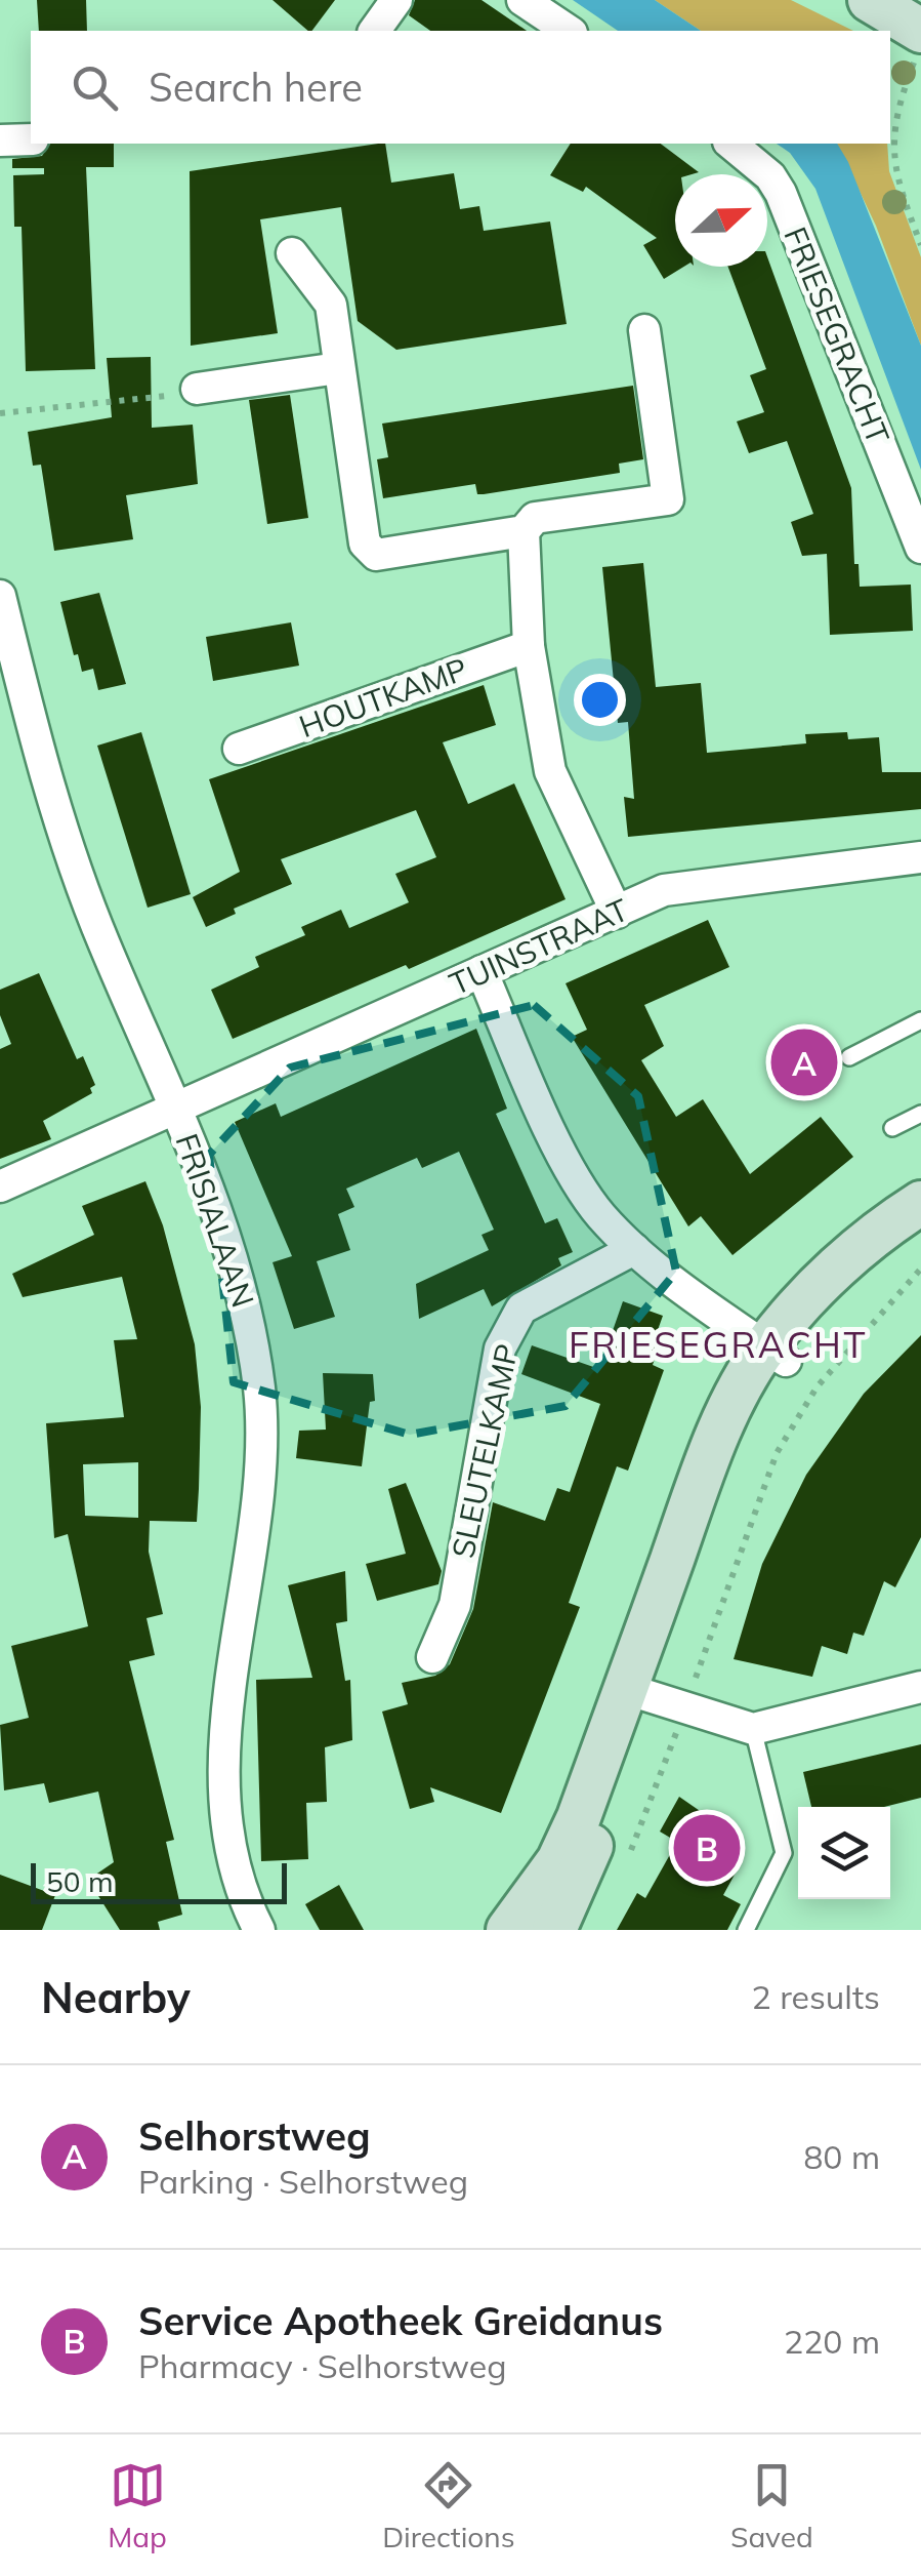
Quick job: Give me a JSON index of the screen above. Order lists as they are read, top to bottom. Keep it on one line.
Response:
{"streets":{"street":["FRIESEGRACHT","HOUTKAMP","TUINSTRAAT","FRISIALAAN","SLEUTELKAMP"]},"crossings":[["TUINSTRAAT","FRISIALAAN"]],"districts":["FRIESEGRACHT"],"scale_bar":"50 m","north":"right","page":{"search":"Search here","pins":["A","B"],"scale":"50 m","heading":["Nearby","2 results"],"list":[{"mark":"A","name":"Selhorstweg","note":"Parking · Selhorstweg","value":"80 m"},{"mark":"B","name":"Service Apotheek Greidanus","note":"Pharmacy · Selhorstweg","value":"220 m"}],"nav":["Map","Directions","Saved"]}}
